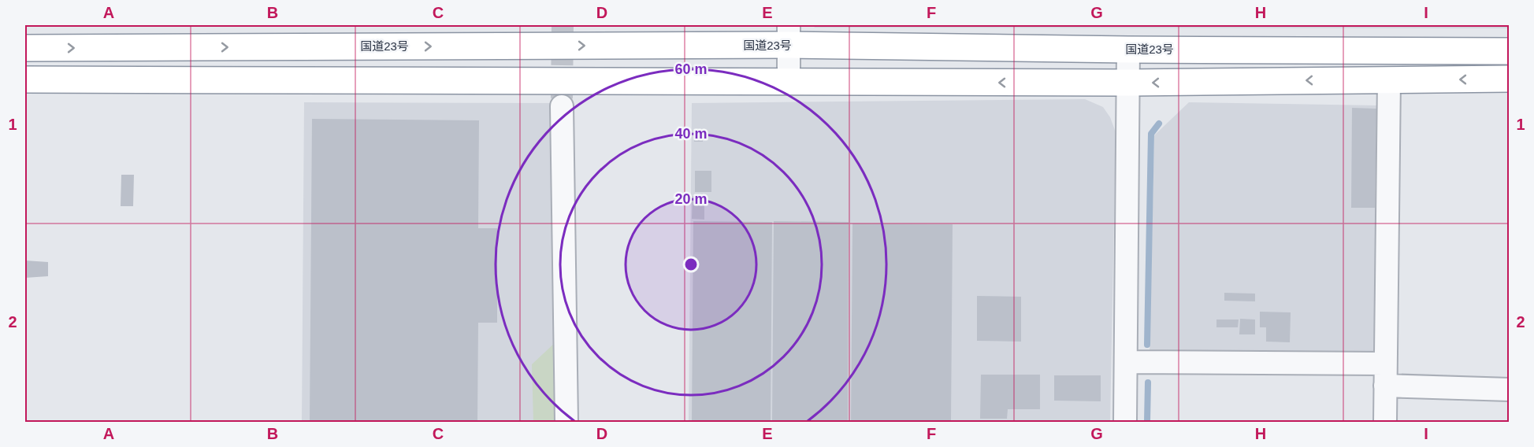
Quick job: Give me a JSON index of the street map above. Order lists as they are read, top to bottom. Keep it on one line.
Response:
{"streets":{"highway":["国道23号"]},"grid":{"columns":["A","B","C","D","E","F","G","H","I"],"rows":["1","2"]},"rings":["60 m","40 m","20 m"]}
